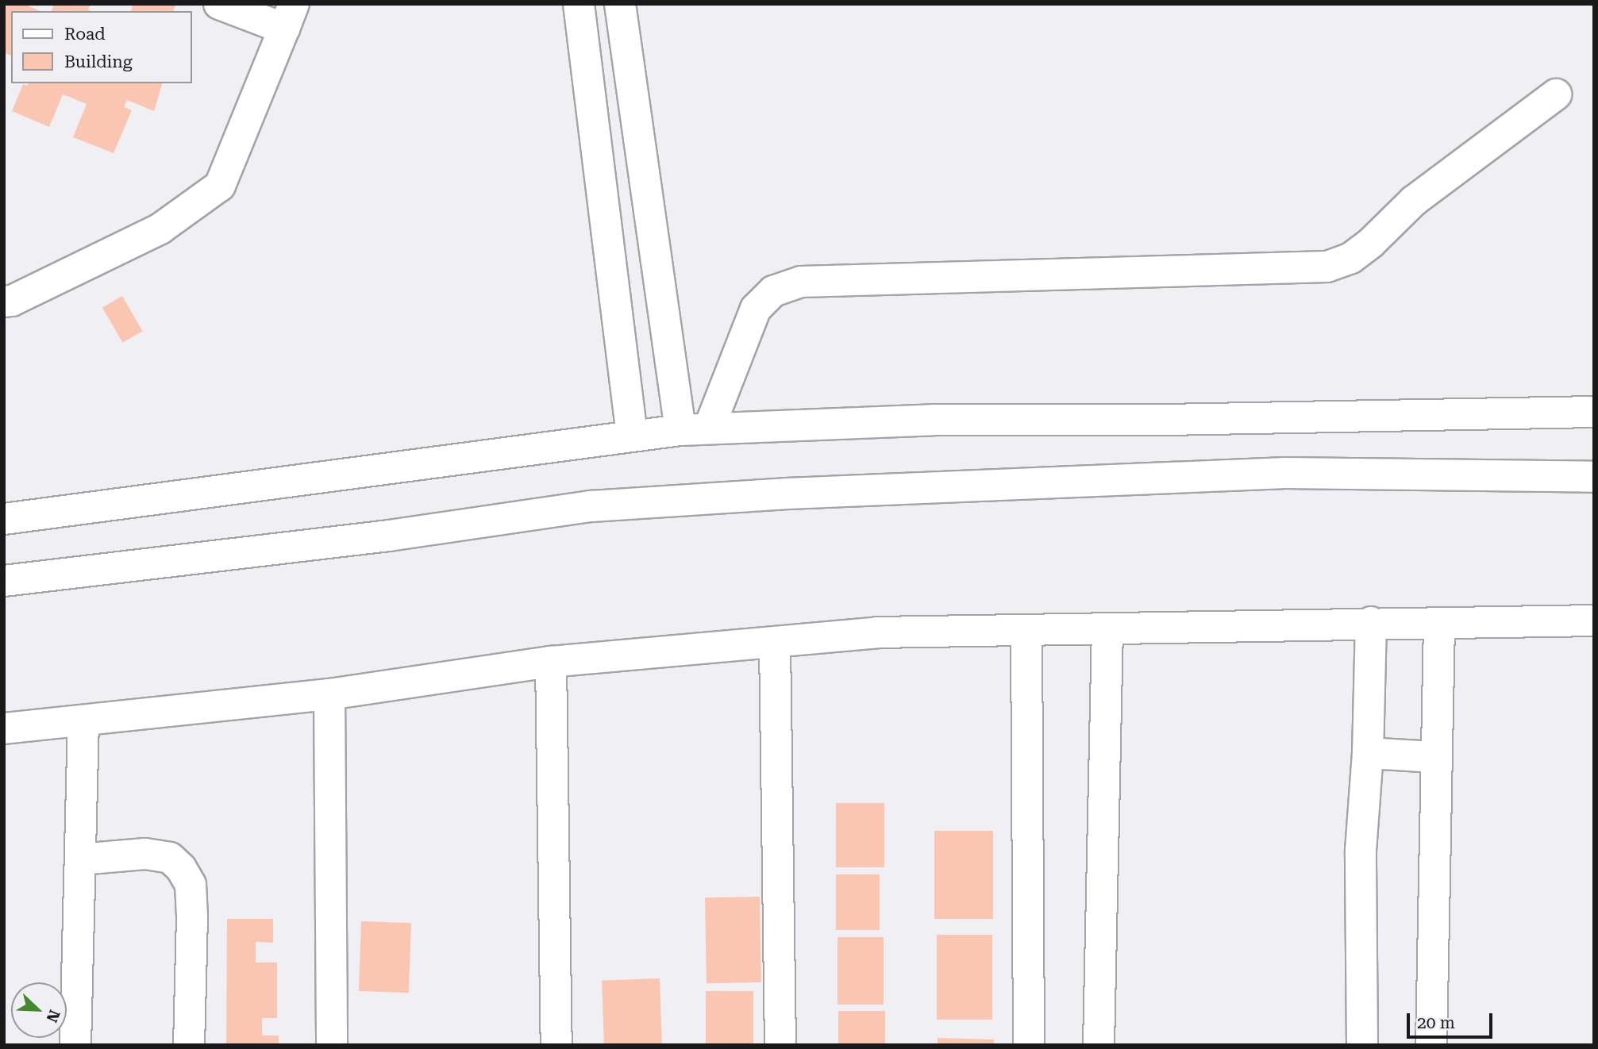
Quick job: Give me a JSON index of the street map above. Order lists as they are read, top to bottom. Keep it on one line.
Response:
{"legend":["Road","Building"],"scale_bar":"20 m","north":"bottom right"}
